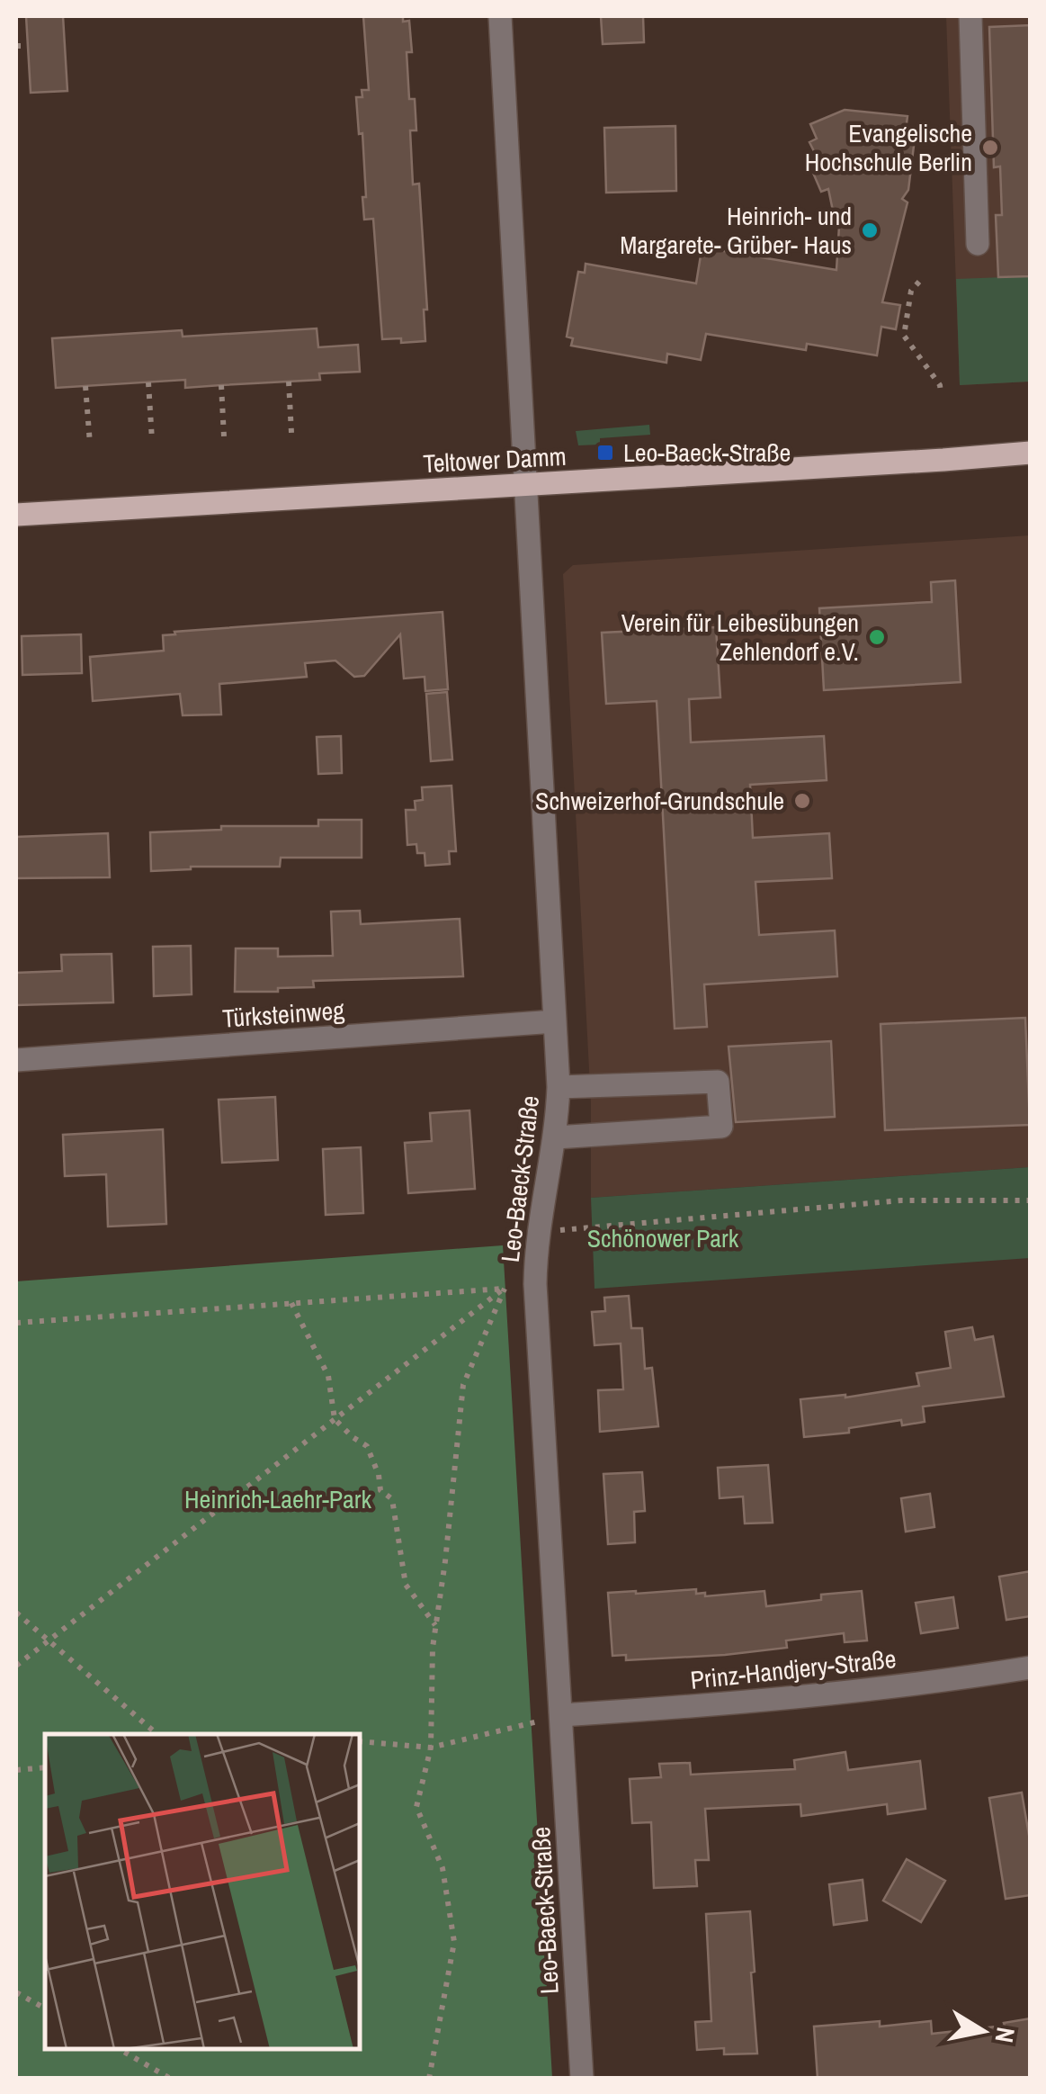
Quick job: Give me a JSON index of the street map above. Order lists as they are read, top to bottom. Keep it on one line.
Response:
{"streets":{"main road":["Teltower Damm"],"street":["Türksteinweg","Leo-Baeck-Straße","Prinz-Handjery-Straße"]},"crossings":[["Teltower Damm","Leo-Baeck-Straße"],["Türksteinweg","Leo-Baeck-Straße"],["Leo-Baeck-Straße","Prinz-Handjery-Straße"]],"parks":["Schönower Park","Heinrich-Laehr-Park"],"places":{"other":["Evangelische Hochschule Berlin","Heinrich- und Margarete- Grüber- Haus","Verein für Leibesübungen Zehlendorf e.V.","Schweizerhof-Grundschule"],"transit":["Leo-Baeck-Straße"]},"north":"right"}
